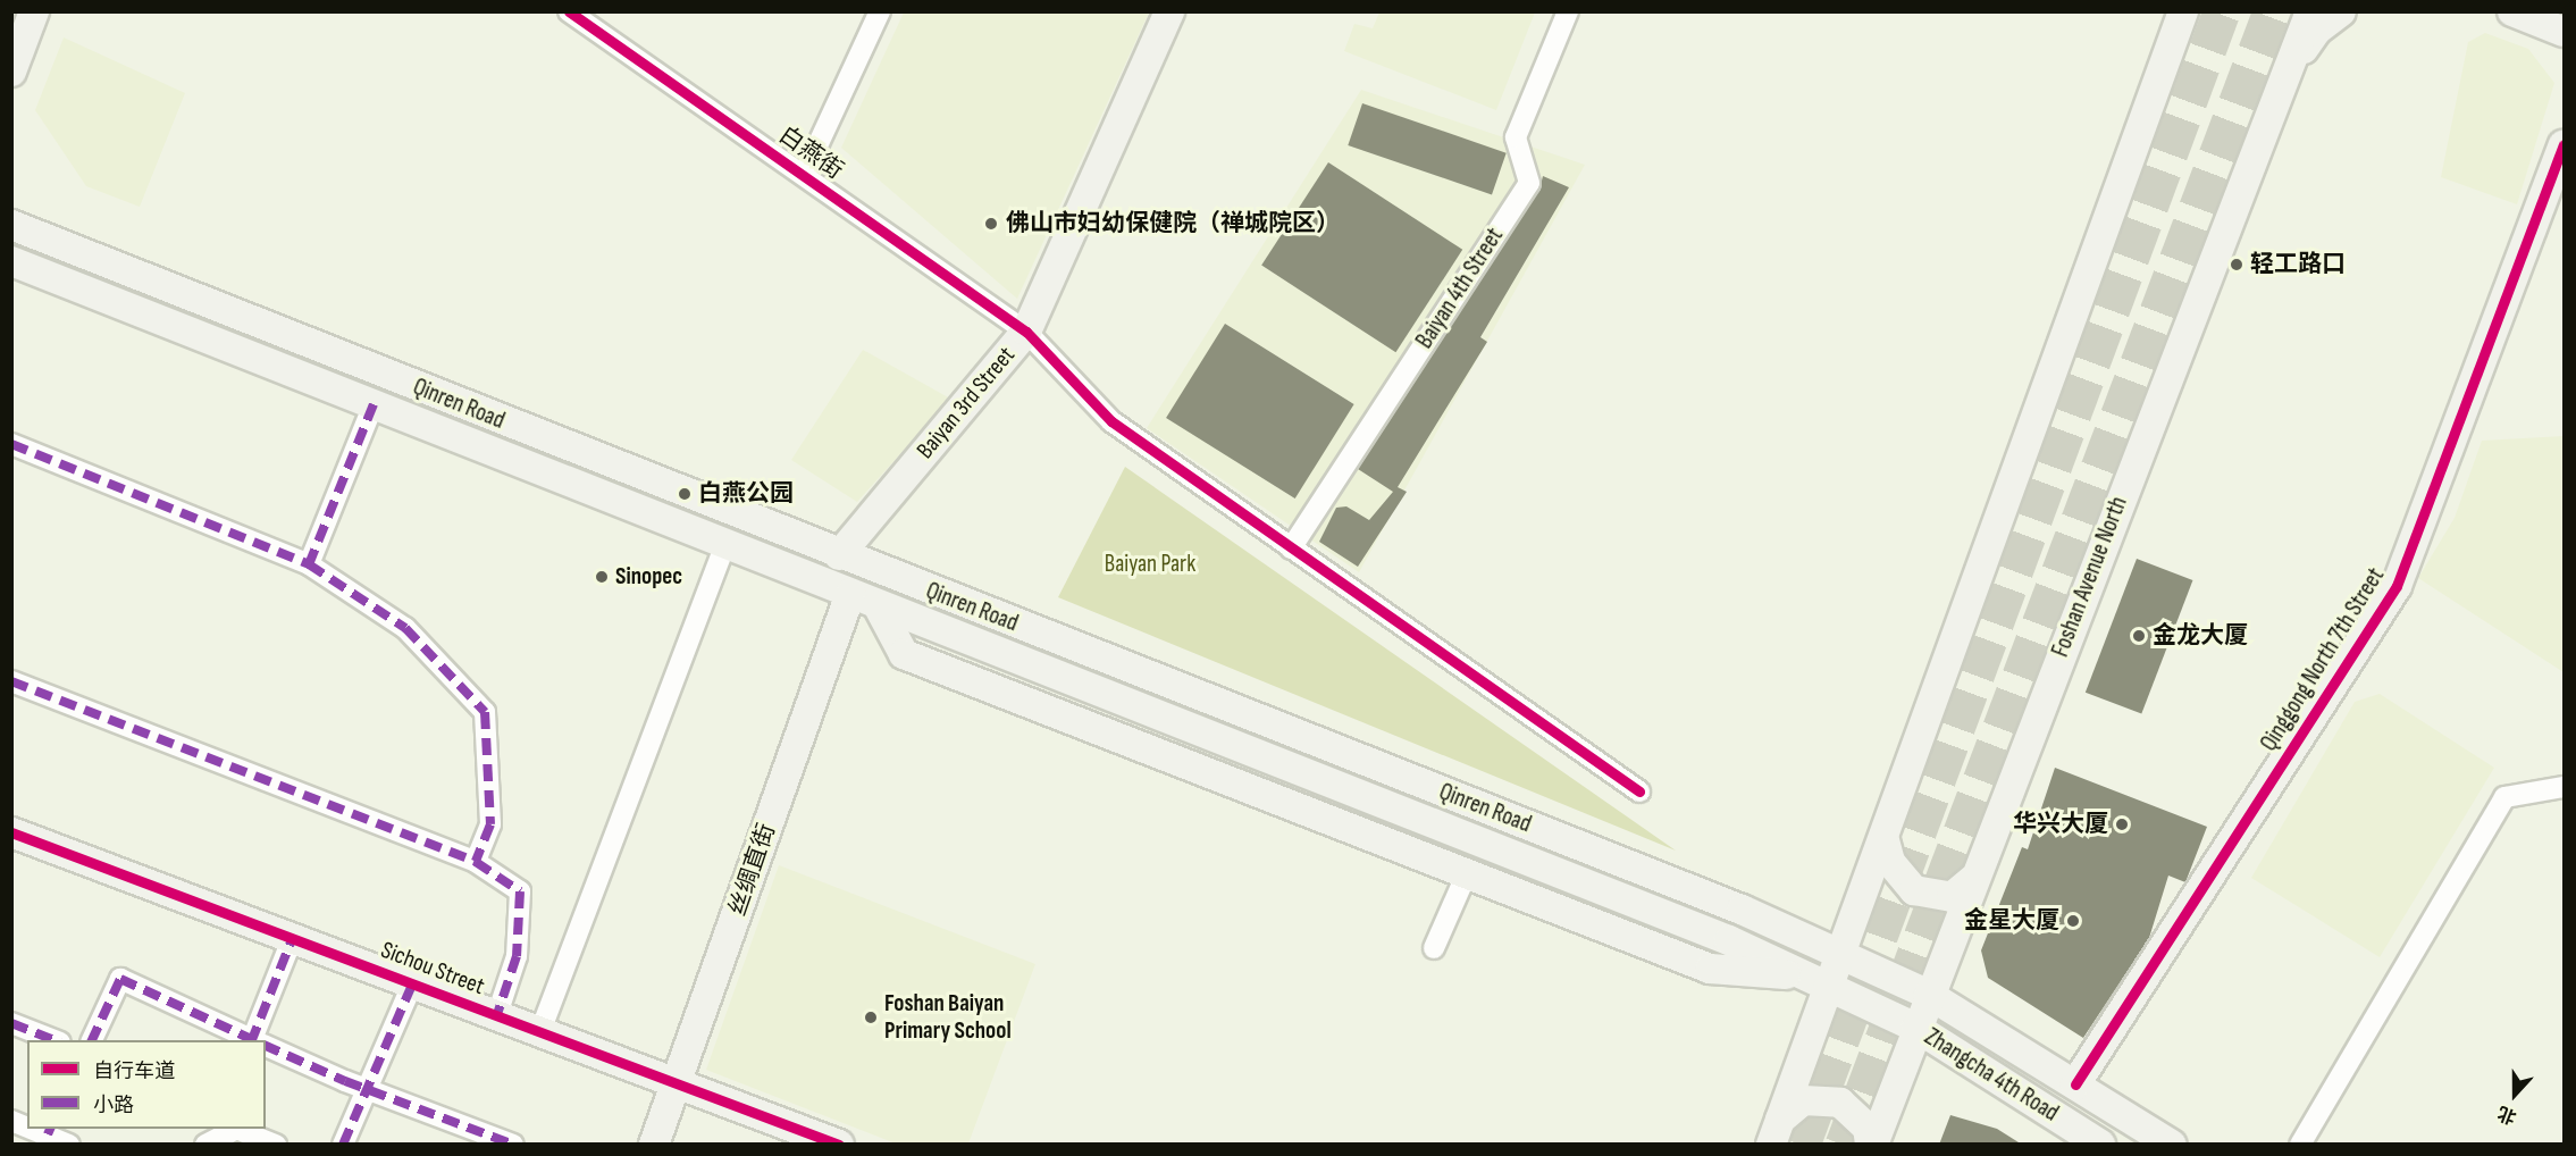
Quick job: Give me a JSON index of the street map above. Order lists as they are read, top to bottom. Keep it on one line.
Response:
{"streets":{"main road":["Baiyan 3rd Street","Qinren Road","Foshan Avenue North","Qinggong North 7th Street","丝绸直街","Sichou Street","Zhangcha 4th Road"],"street":["白燕街","Baiyan 4th Street"]},"crossings":[["白燕街","Baiyan 4th Street"],["白燕街","Baiyan 3rd Street"],["Baiyan 3rd Street","Qinren Road"],["Qinren Road","Foshan Avenue North"],["Qinren Road","丝绸直街"],["Qinren Road","Zhangcha 4th Road"],["Foshan Avenue North","Zhangcha 4th Road"],["Qinggong North 7th Street","Zhangcha 4th Road"],["丝绸直街","Sichou Street"]],"parks":["Baiyan Park"],"places":["佛山市妇幼保健院（禅城院区）","轻工路口","白燕公园","Sinopec","金龙大厦","华兴大厦","金星大厦","Foshan Baiyan Primary School"],"legend":["自行车道","小路"],"north":"bottom"}
